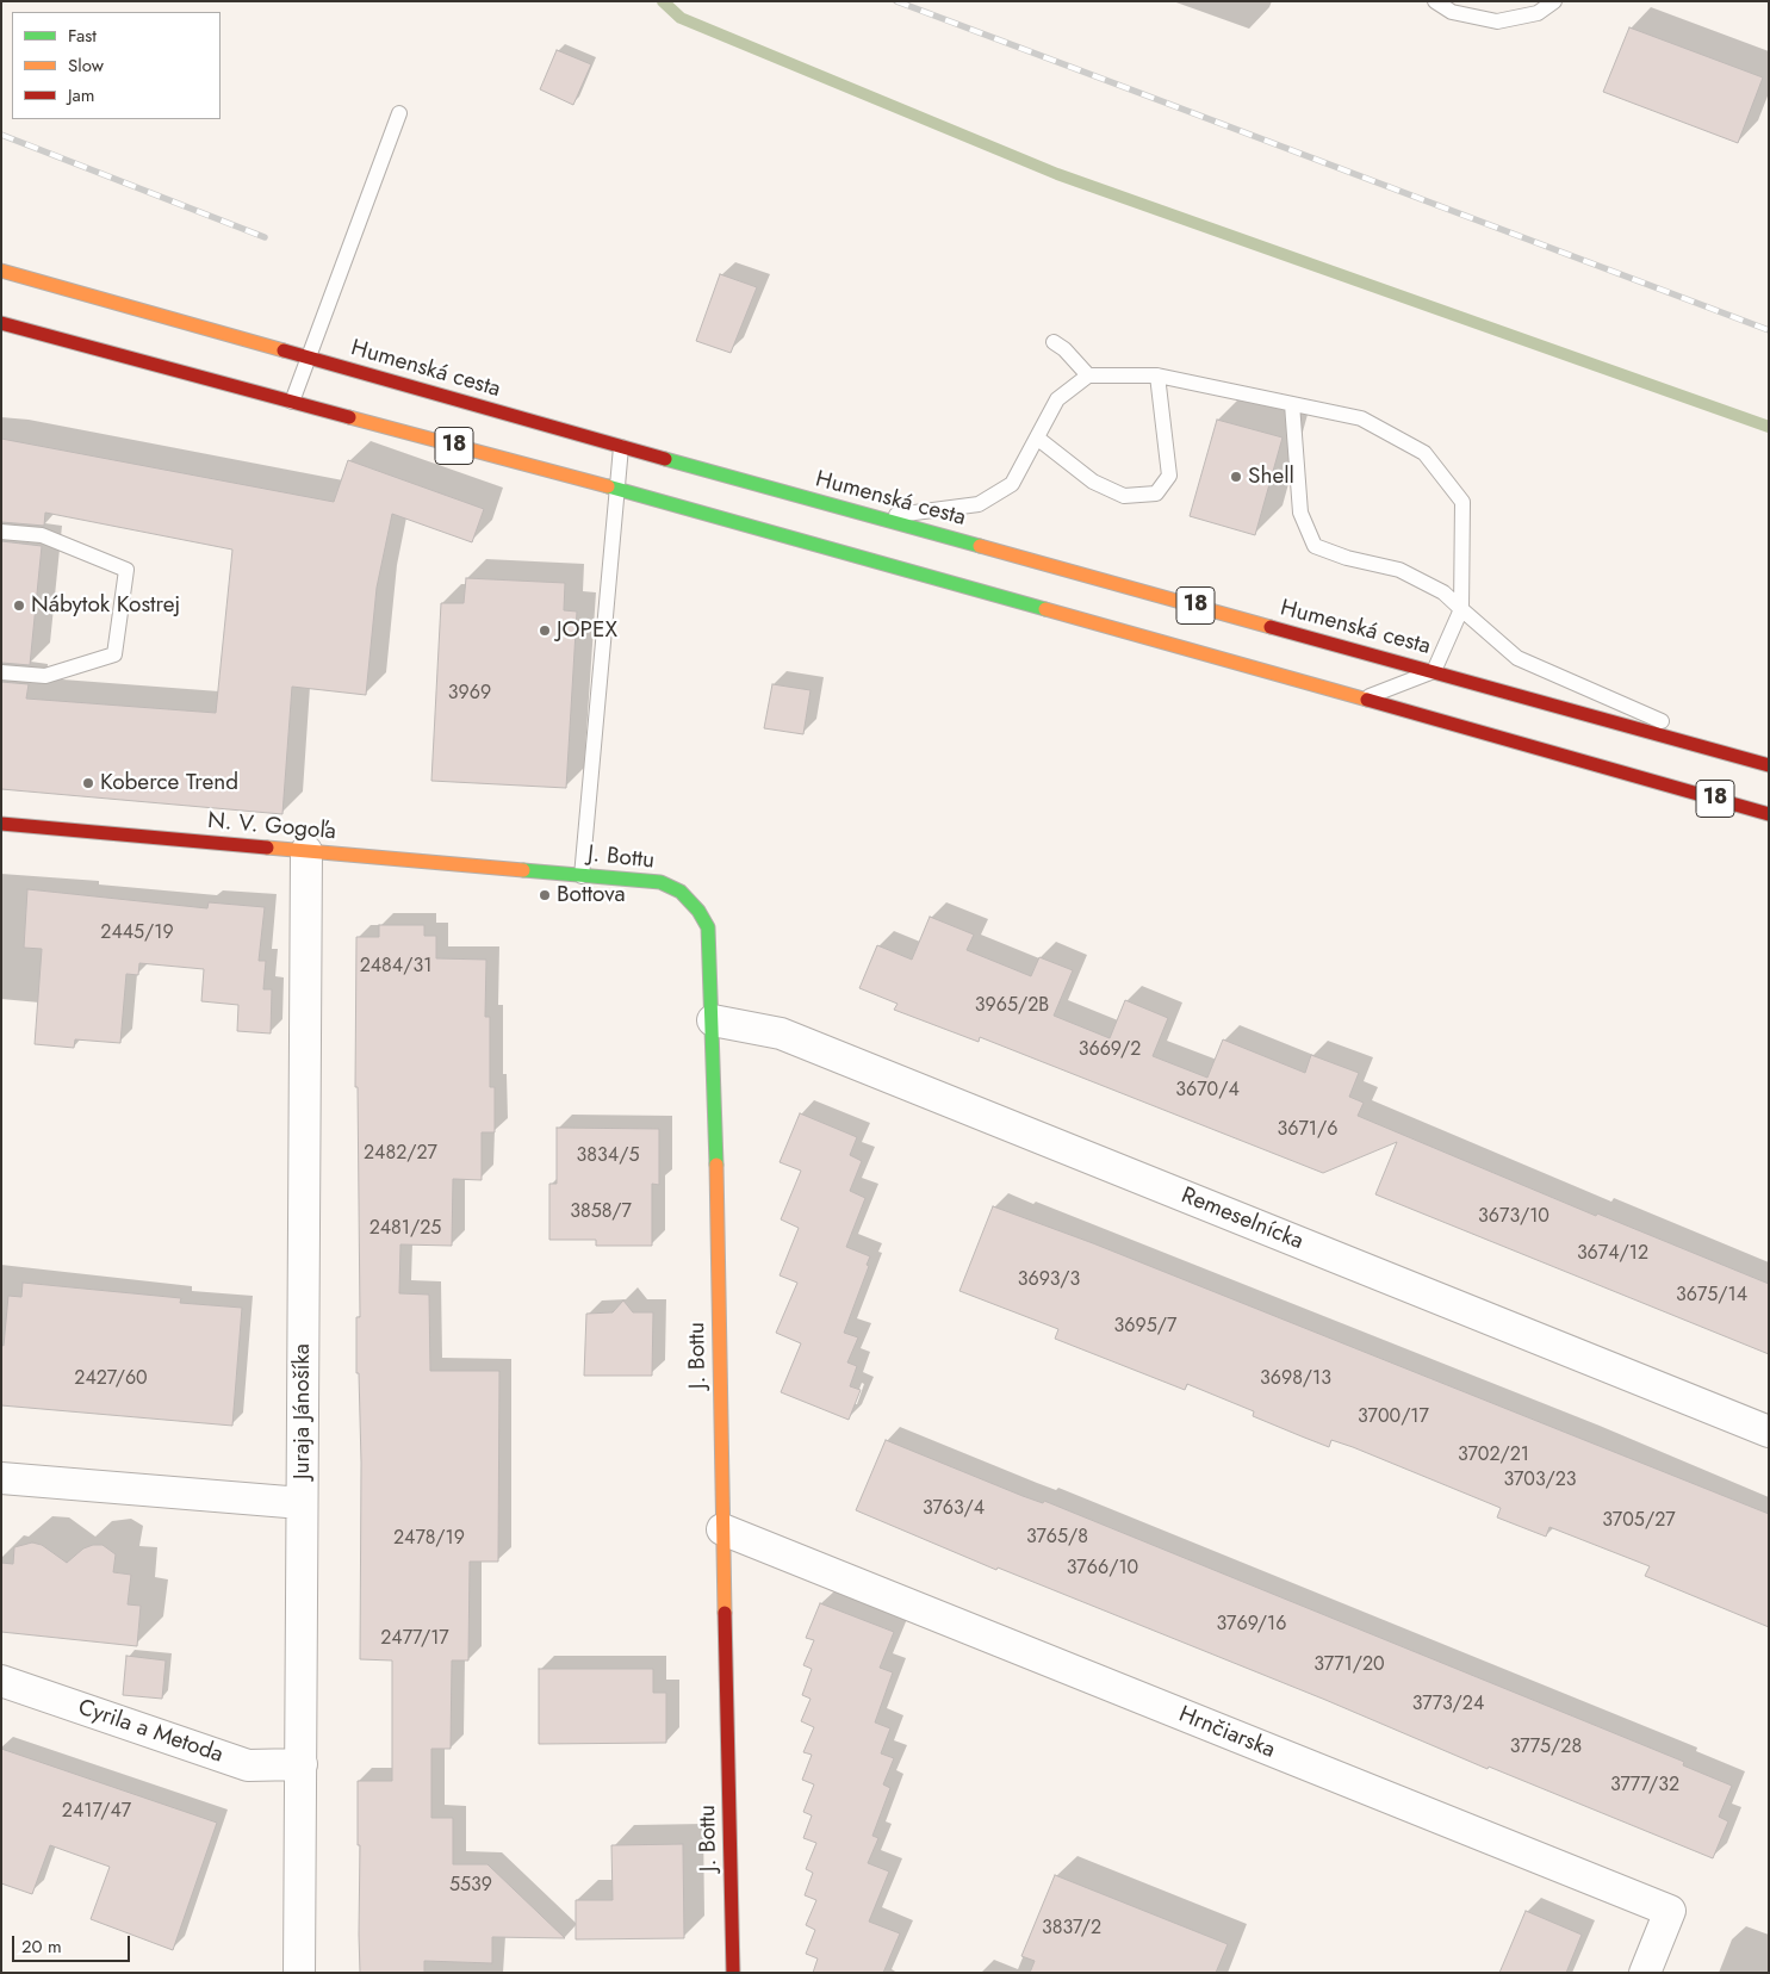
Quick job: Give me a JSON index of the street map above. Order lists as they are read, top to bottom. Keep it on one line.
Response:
{"streets":{"main road":["Humenská cesta","18","N. V. Gogoľa","J. Bottu"],"street":["Remeselnícka","Juraja Jánošíka","Cyrila a Metoda","Hrnčiarska"]},"crossings":[["N. V. Gogoľa","J. Bottu"],["N. V. Gogoľa","Juraja Jánošíka"],["J. Bottu","Remeselnícka"],["J. Bottu","Hrnčiarska"],["Juraja Jánošíka","Cyrila a Metoda"]],"places":["Shell","Nábytok Kostrej","JOPEX","Koberce Trend","Bottova"],"house_numbers":["3969","2445/19","2484/31","3965/2B","3669/2","3670/4","3671/6","2482/27","3834/5","3858/7","3673/10","2481/25","3674/12","3693/3","3675/14","3695/7","2427/60","3698/13","3700/17","3702/21","3703/23","3763/4","3705/27","3765/8","2478/19","3766/10","3769/16","2477/17","3771/20","3773/24","3775/28","3777/32","2417/47","5539","3837/2"],"legend":["Fast","Slow","Jam"],"scale_bar":"20 m"}
